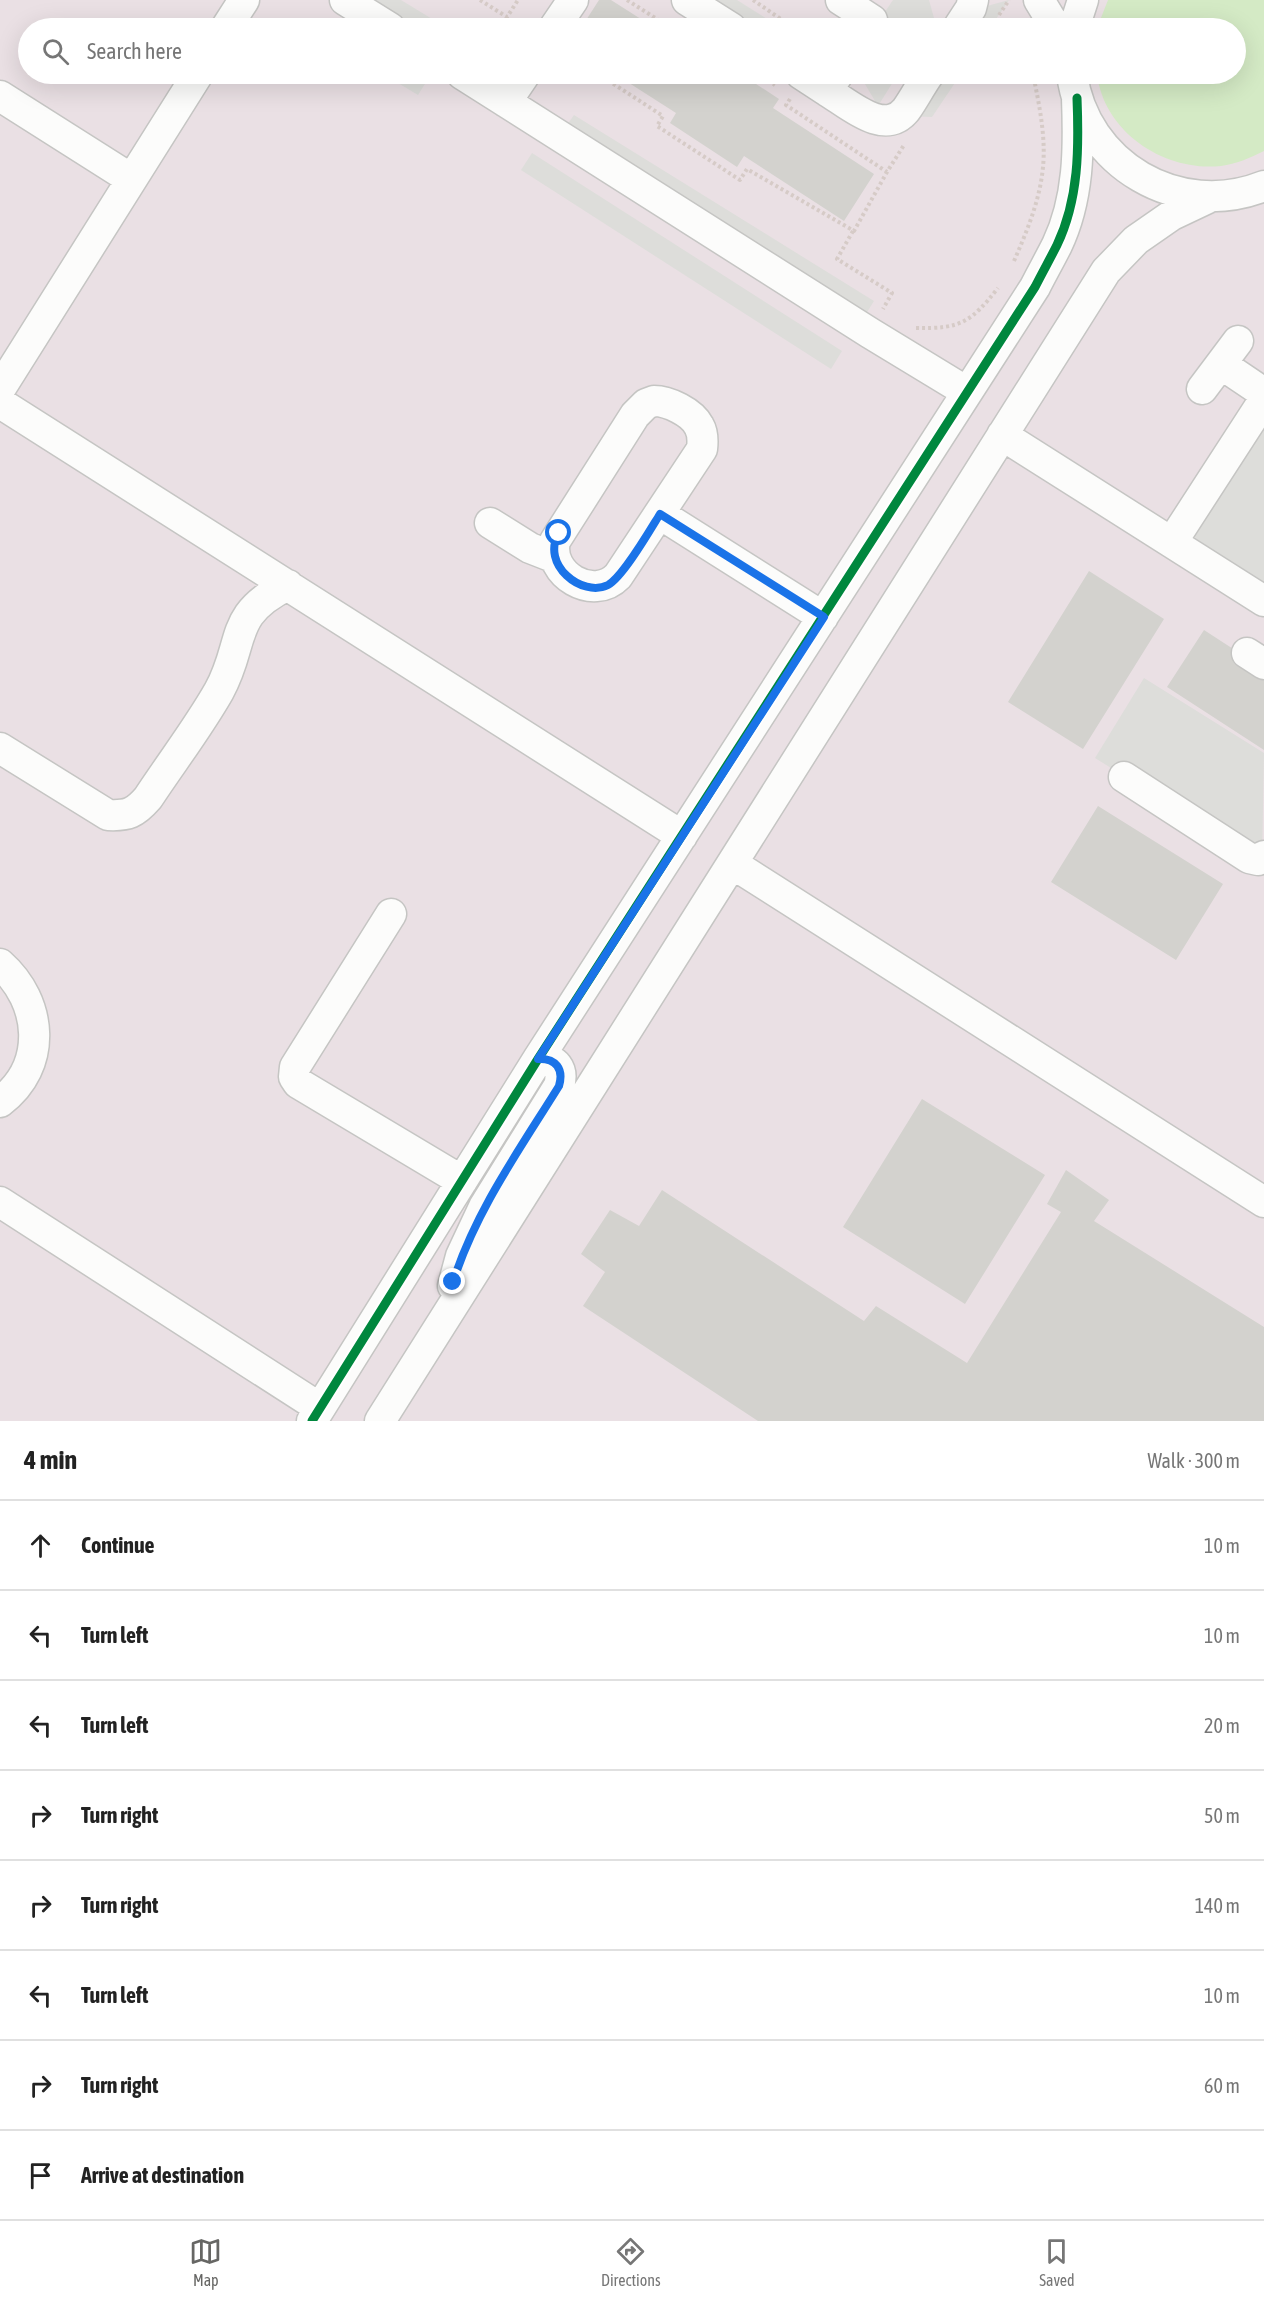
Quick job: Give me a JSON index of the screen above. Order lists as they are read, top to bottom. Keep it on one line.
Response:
{"page":{"search":"Search here","heading":["4 min","Walk · 300 m"],"list":[["Continue","10 m"],["Turn left","10 m"],["Turn left","20 m"],["Turn right","50 m"],["Turn right","140 m"],["Turn left","10 m"],["Turn right","60 m"],"Arrive at destination"],"nav":["Map","Directions","Saved"]}}
